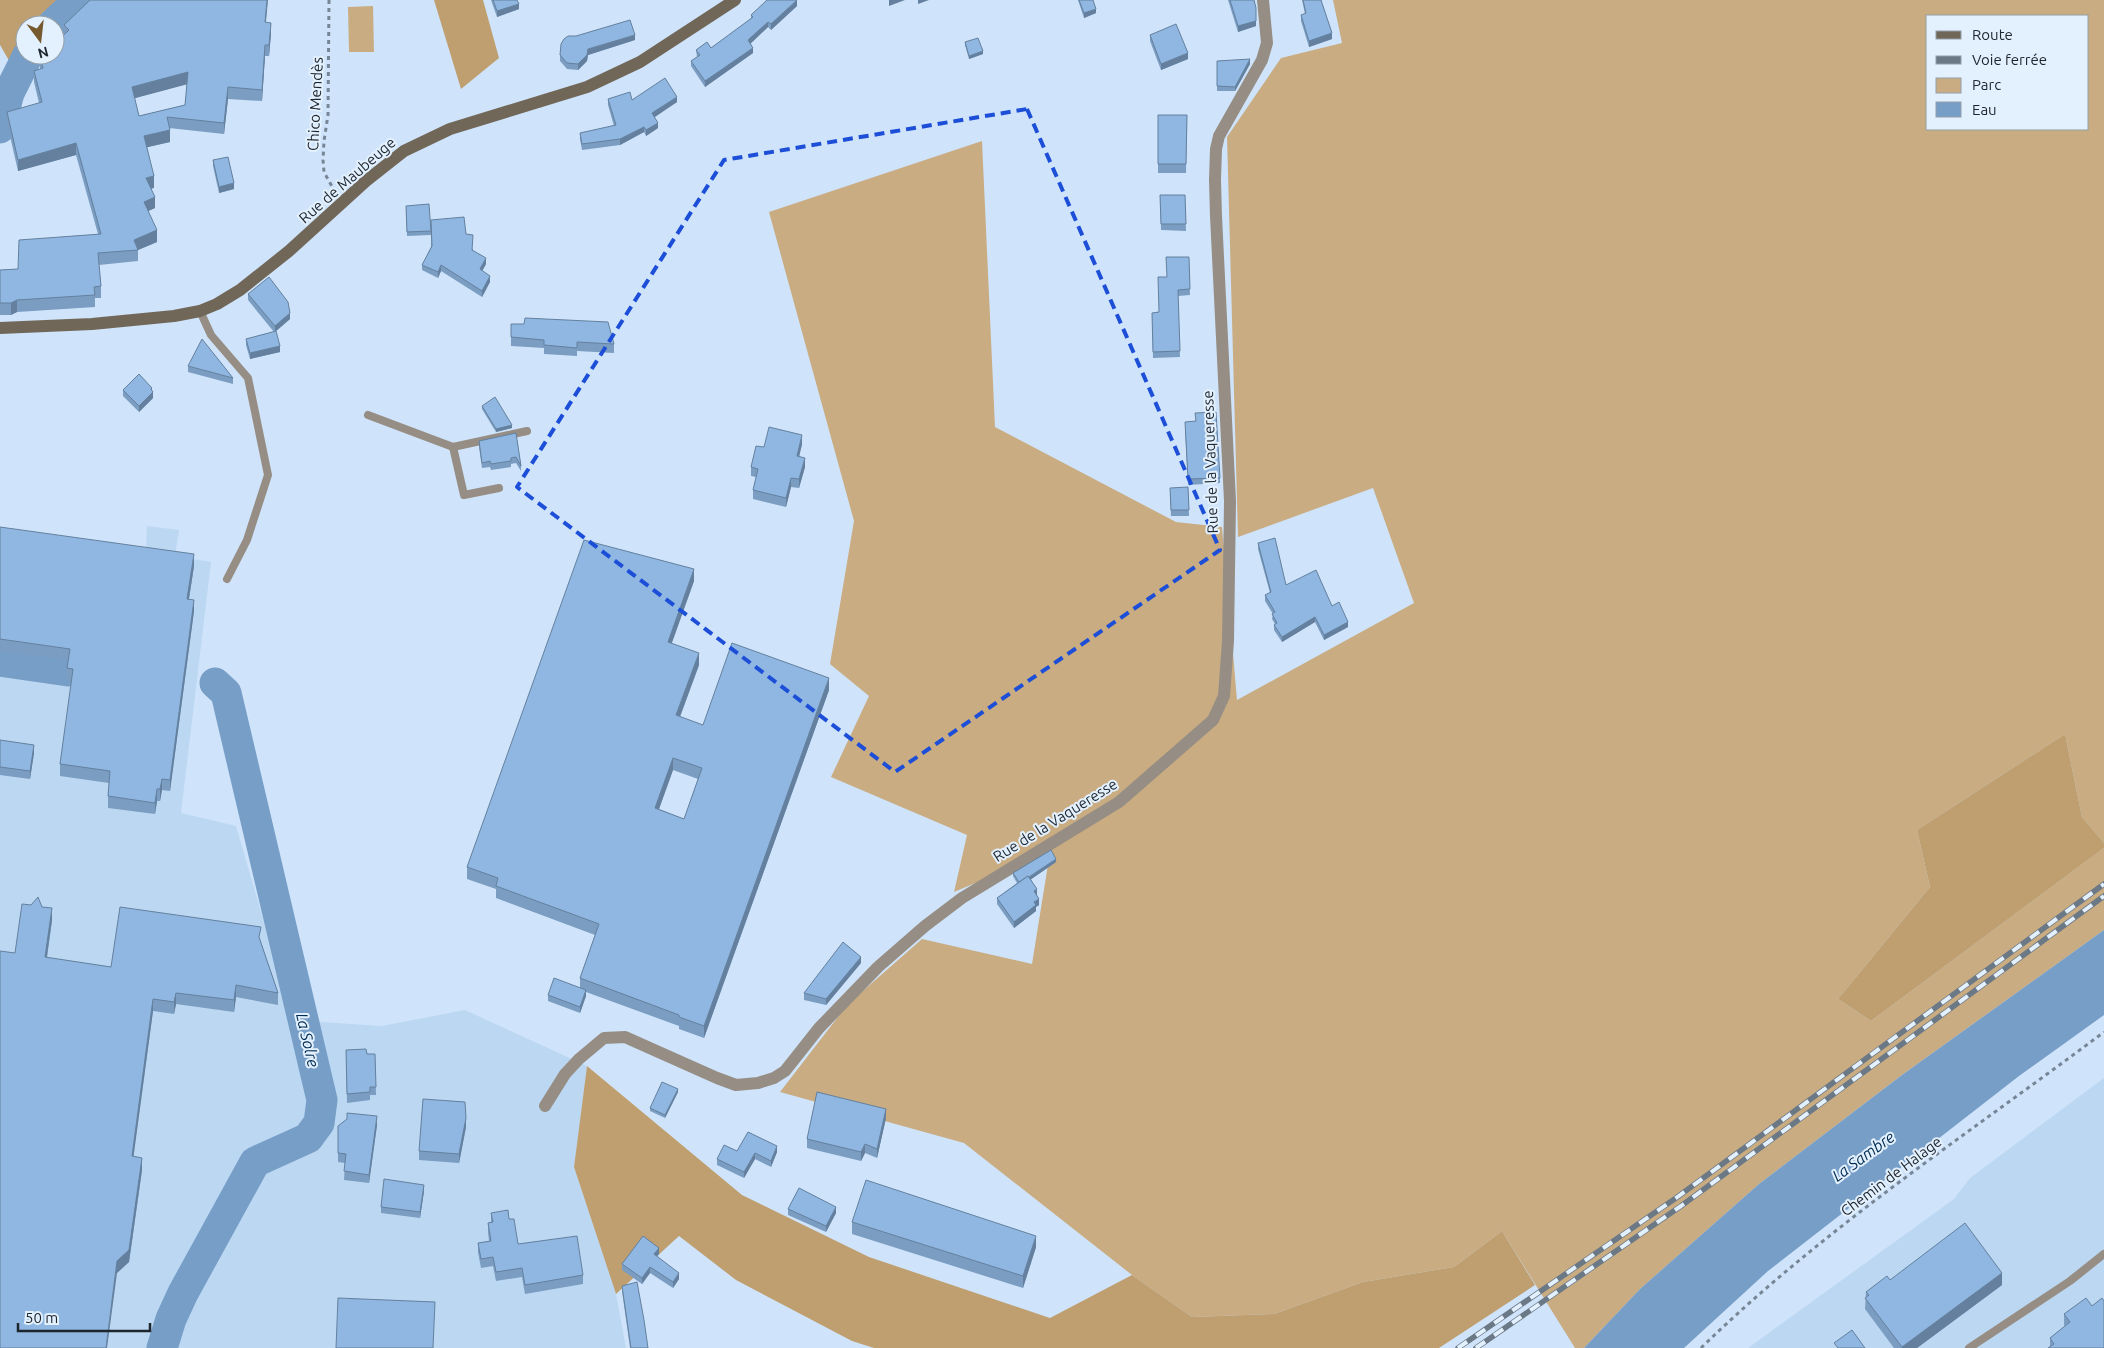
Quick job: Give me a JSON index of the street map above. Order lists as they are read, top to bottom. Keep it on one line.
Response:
{"streets":{"street":["Rue de Maubeuge","Rue de la Vaqueresse"],"path":["Chico Mendès","Chemin de Halage"]},"crossings":[["Chico Mendès","Rue de Maubeuge"]],"water":["La Solre","La Sambre"],"legend":["Route","Voie ferrée","Parc","Eau"],"scale_bar":"50 m","north":"bottom"}
